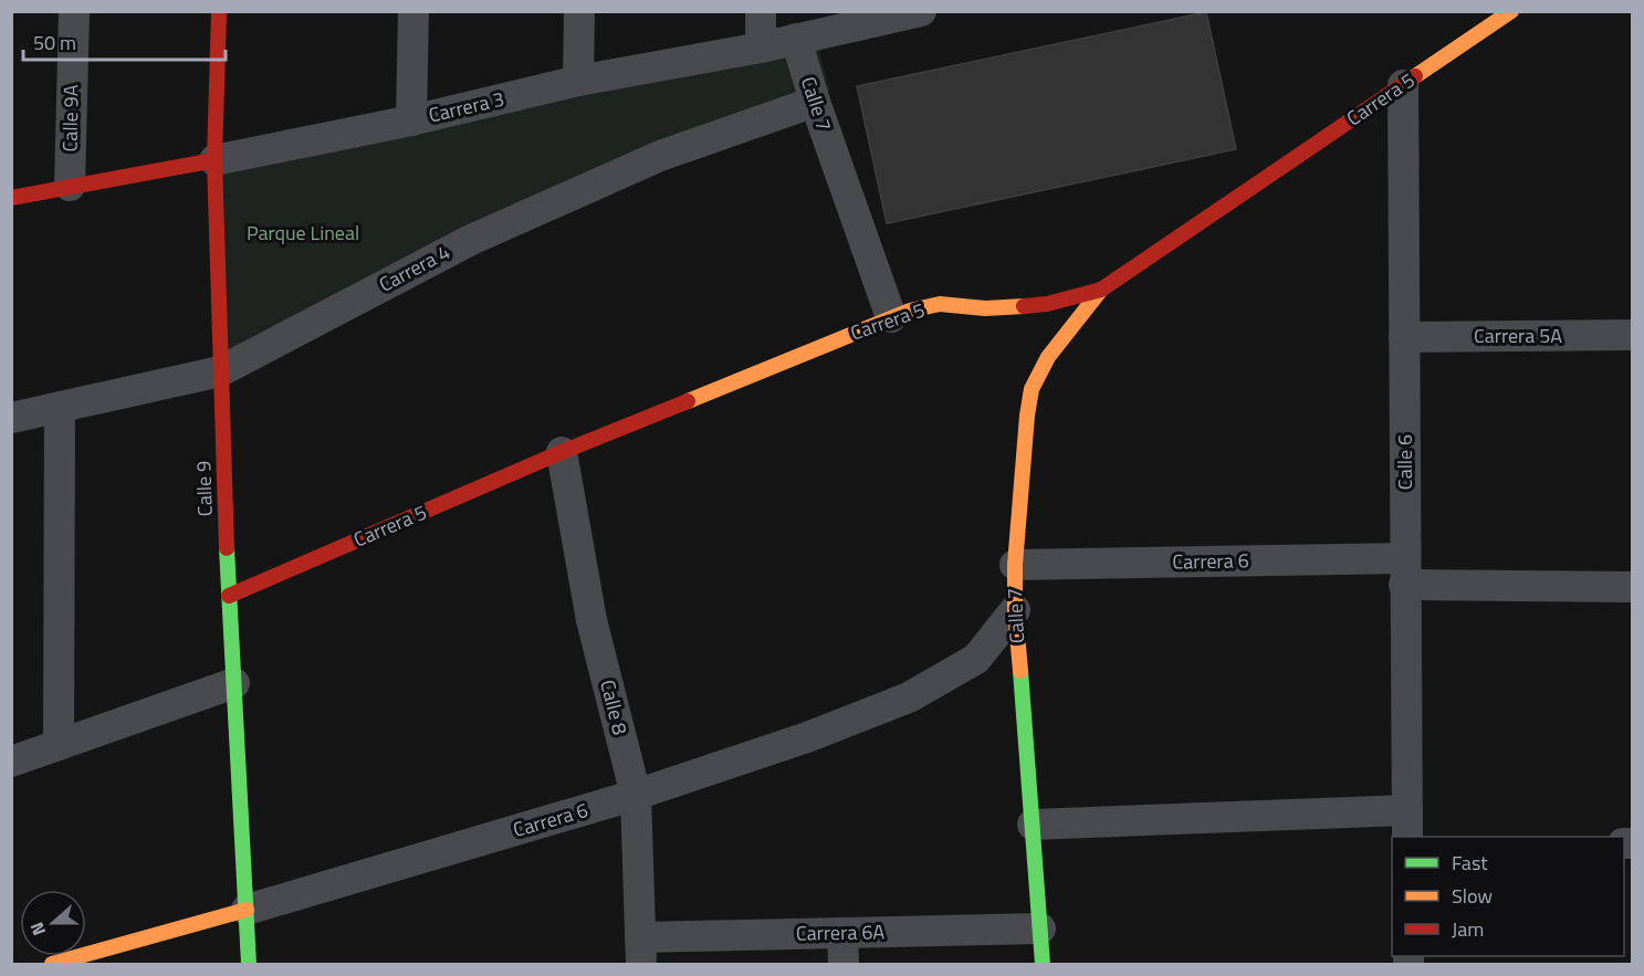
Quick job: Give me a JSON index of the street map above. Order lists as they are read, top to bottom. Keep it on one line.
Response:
{"streets":{"street":["Carrera 5","Calle 7","Carrera 3","Calle 9A","Carrera 4","Carrera 5A","Calle 6","Calle 9","Carrera 6","Calle 8","Carrera 6A"]},"crossings":[["Carrera 5","Calle 7"],["Carrera 5","Calle 6"],["Carrera 5","Calle 9"],["Carrera 5","Calle 8"],["Calle 7","Carrera 3"],["Calle 7","Carrera 4"],["Calle 7","Carrera 6"],["Calle 7","Carrera 6A"],["Carrera 3","Calle 9A"],["Carrera 3","Calle 9"],["Carrera 4","Calle 9"],["Carrera 5A","Calle 6"],["Calle 6","Carrera 6"],["Calle 9","Carrera 6"],["Carrera 6","Calle 8"],["Calle 8","Carrera 6A"]],"parks":["Parque Lineal"],"legend":["Fast","Slow","Jam"],"scale_bar":"50 m","north":"left"}
